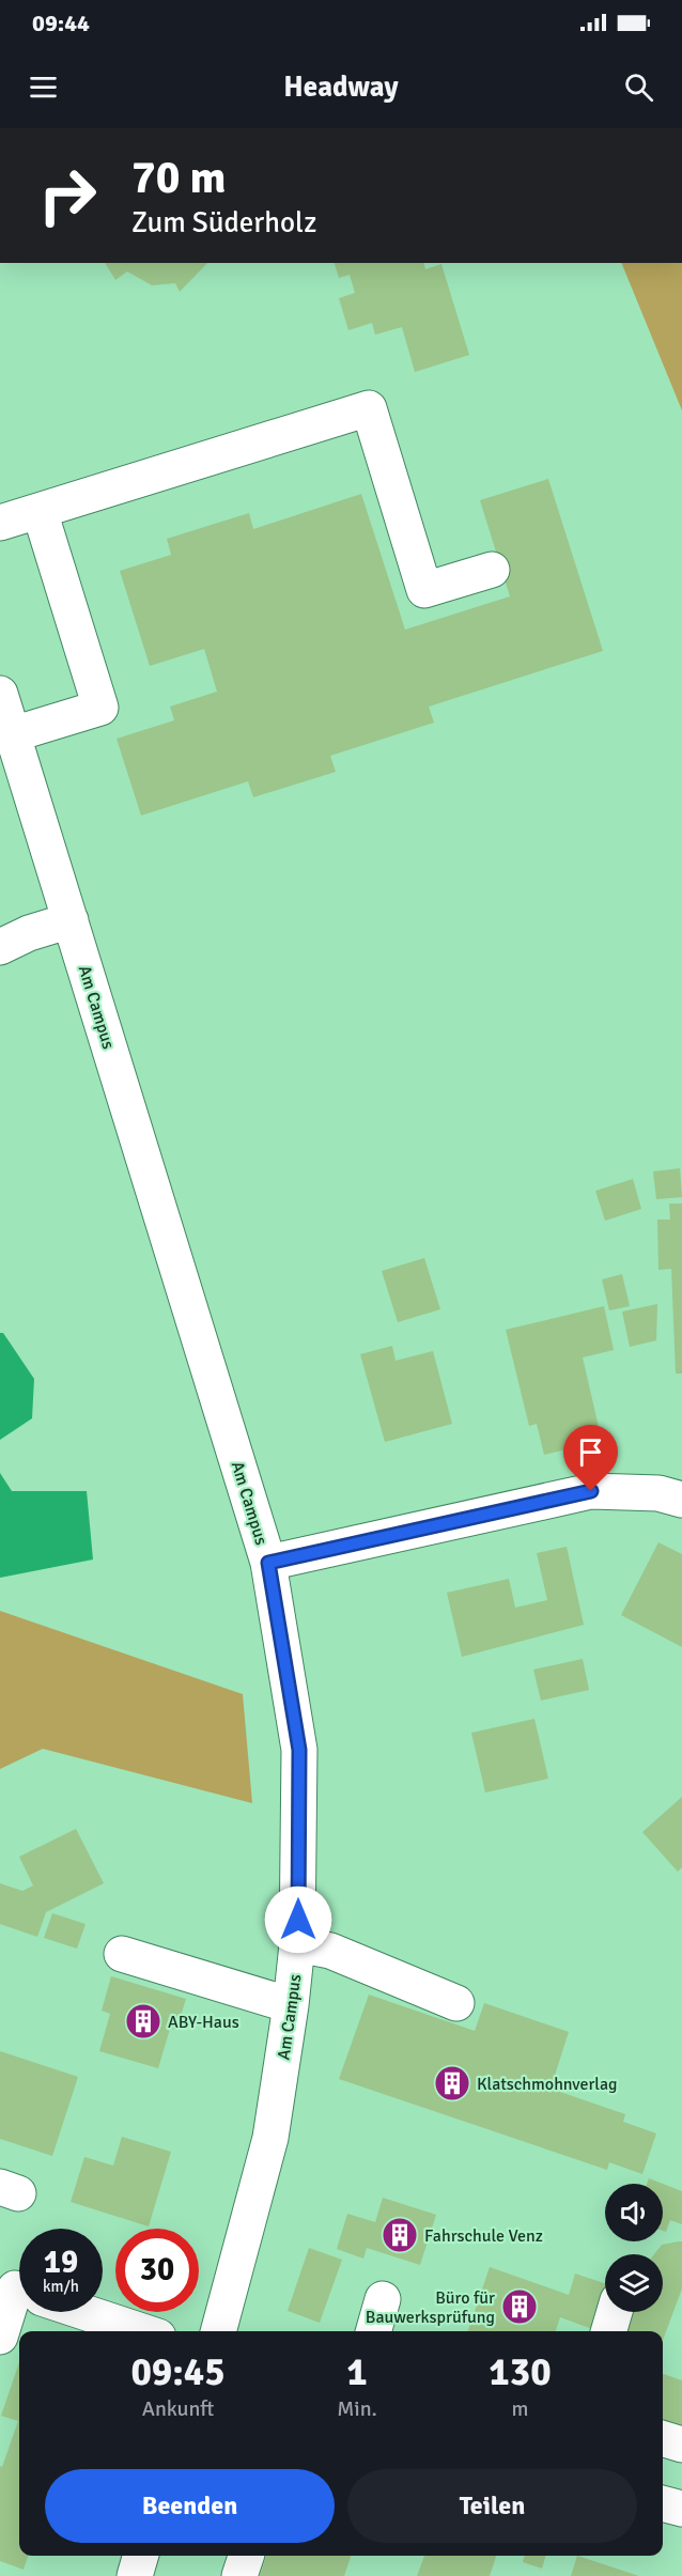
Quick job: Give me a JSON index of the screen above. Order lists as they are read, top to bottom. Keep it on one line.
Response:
{"streets":{"street":["Am Campus"]},"places":{"building":["ABY-Haus","Klatschmohnverlag","Fahrschule Venz","Büro für Bauwerksprüfung"]},"page":{"status":"09:44","header":"Headway","turn":["70 m","Zum Süderholz"],"speed":"19 km/h","limit":"30","eta":["09:45","Ankunft","1","Min.","130","m"],"buttons":["Beenden","Teilen"]}}
